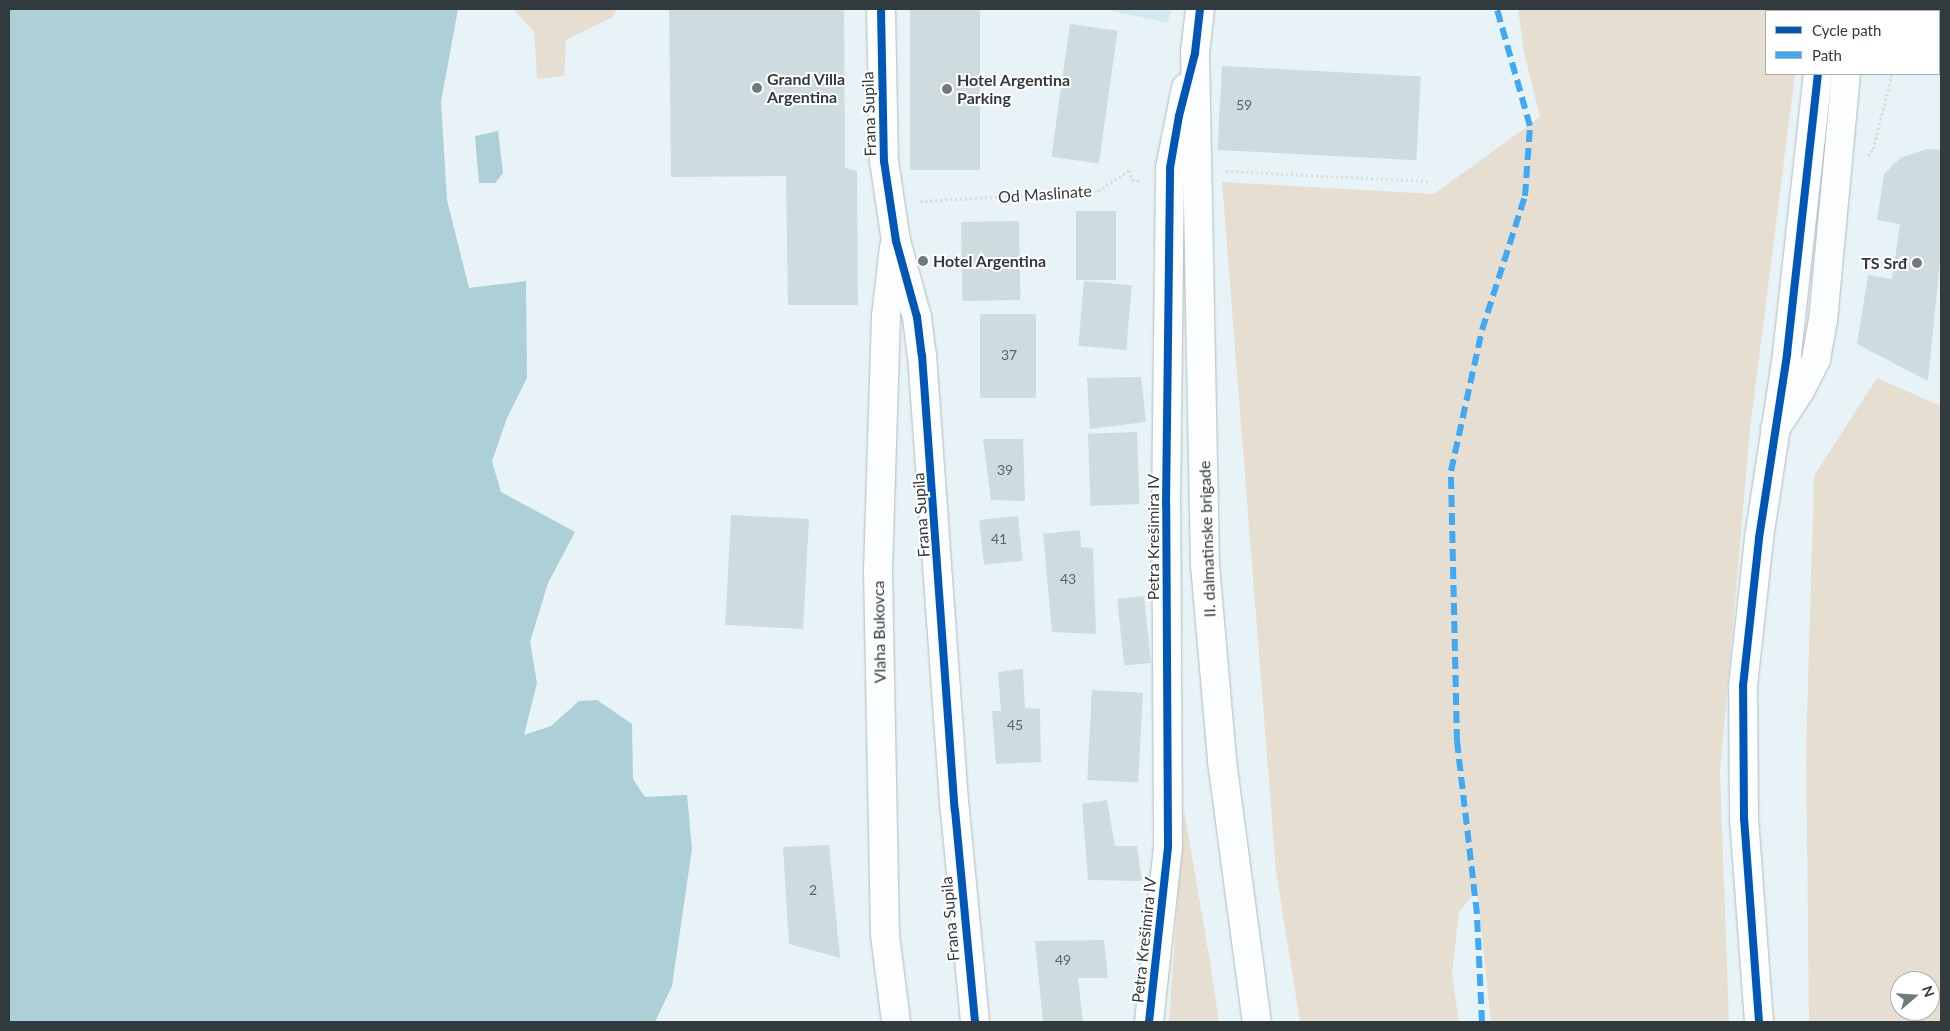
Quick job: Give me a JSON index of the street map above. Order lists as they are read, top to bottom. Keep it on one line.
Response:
{"streets":{"street":["Frana Supila","Petra Krešimira IV","II. dalmatinske brigade","Vlaha Bukovca"],"path":["Od Maslinate"]},"crossings":[["Frana Supila","Od Maslinate"],["Frana Supila","Vlaha Bukovca"],["Od Maslinate","Petra Krešimira IV"],["Petra Krešimira IV","II. dalmatinske brigade"]],"places":["Grand Villa Argentina","Hotel Argentina Parking","Hotel Argentina","TS Srđ"],"house_numbers":["59","37","39","41","43","45","2","49"],"legend":["Cycle path","Path"],"north":"right"}
